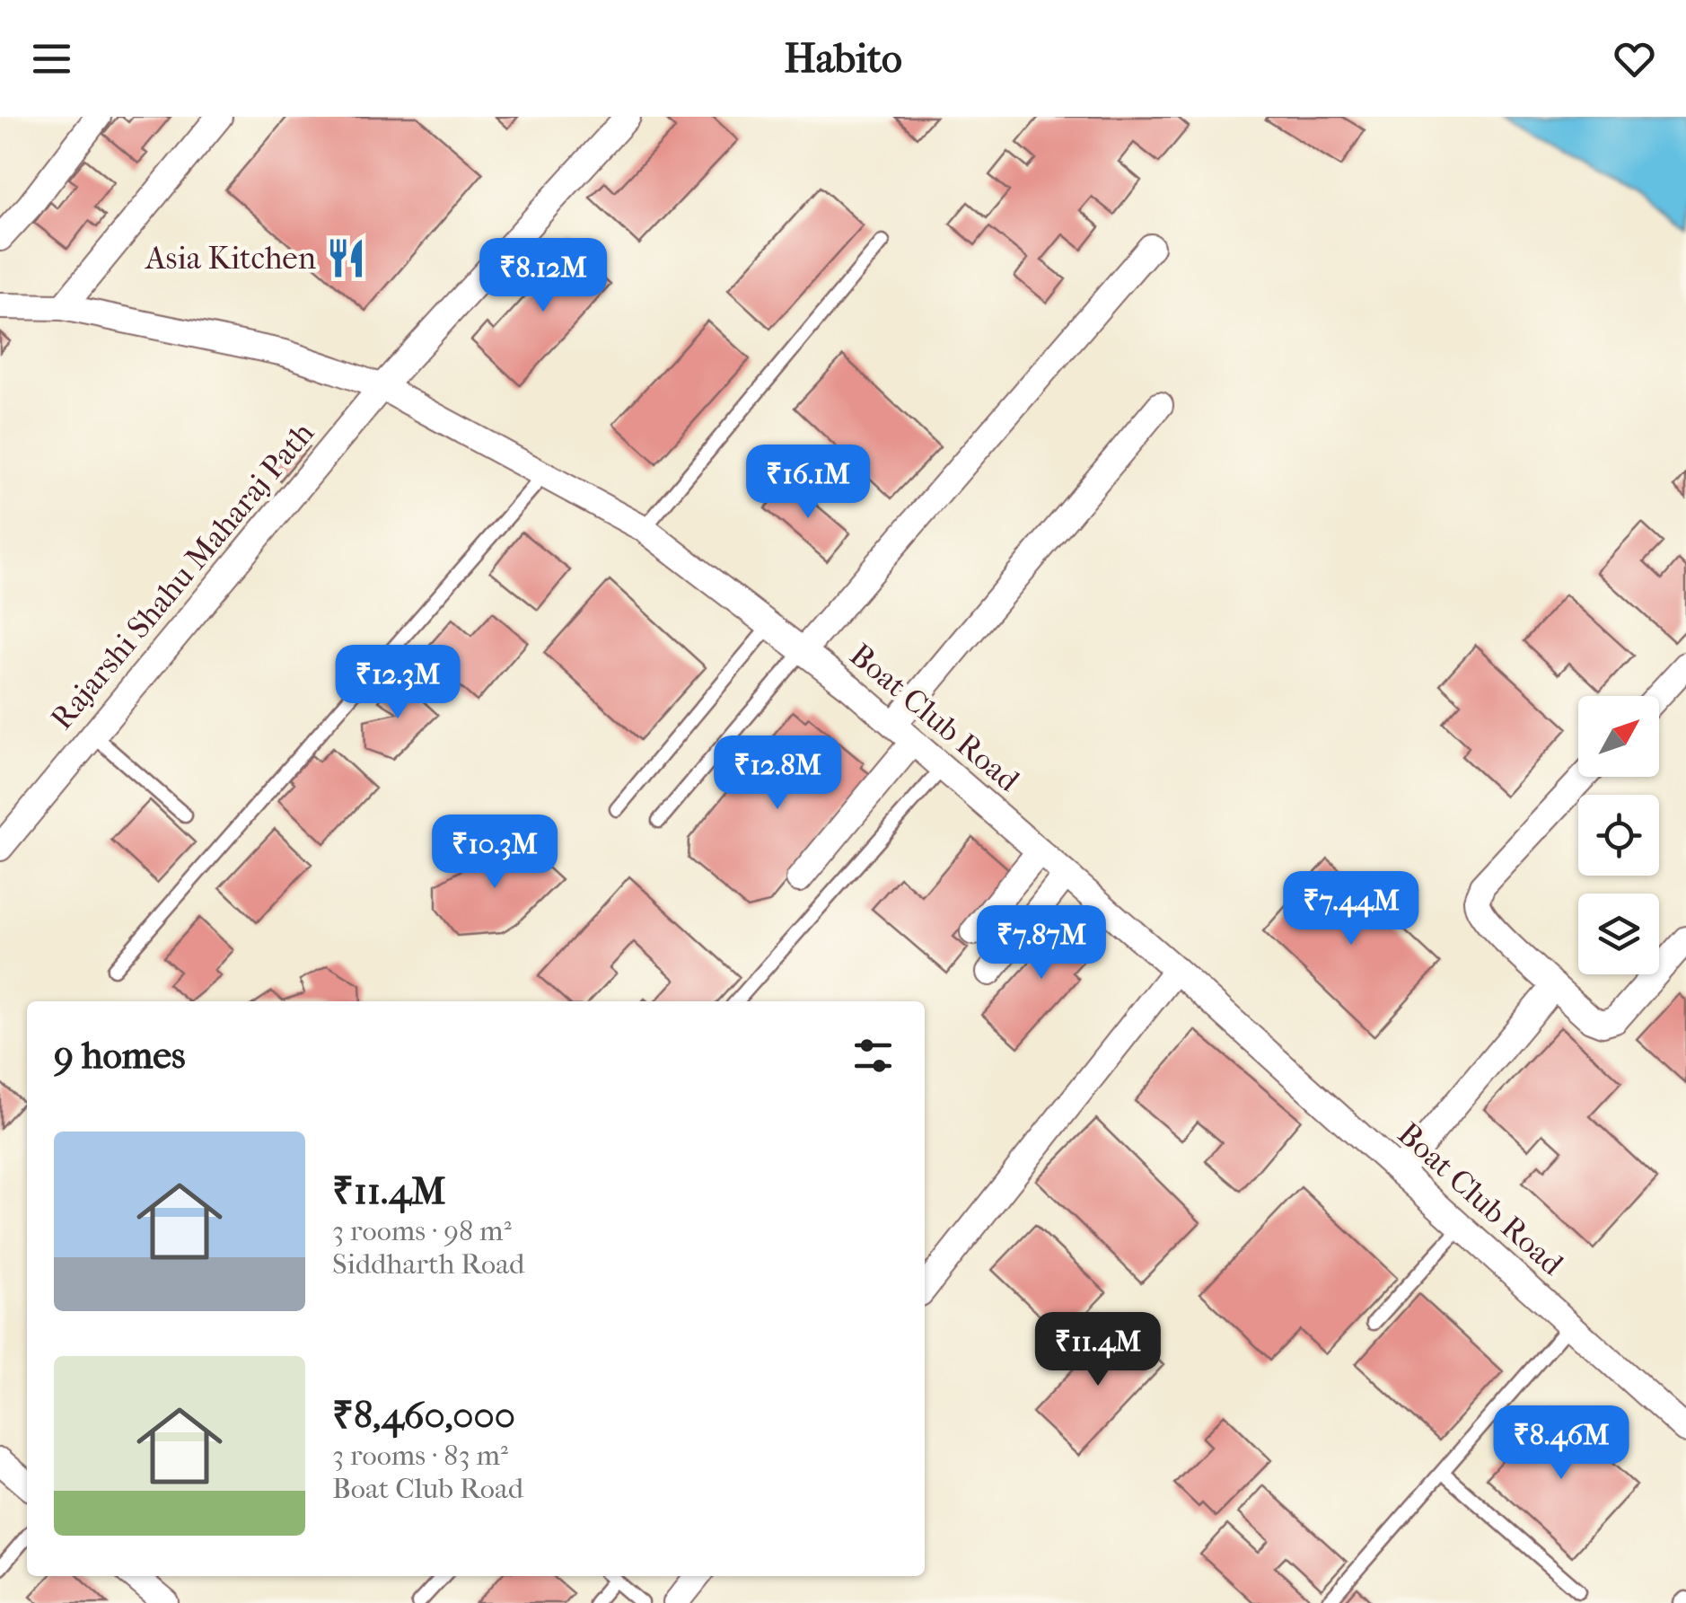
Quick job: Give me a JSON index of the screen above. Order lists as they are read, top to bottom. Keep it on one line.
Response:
{"streets":{"street":["Rajarshi Shahu Maharaj Path","Boat Club Road"]},"crossings":[["Rajarshi Shahu Maharaj Path","Boat Club Road"]],"places":{"restaurant":["Asia Kitchen"]},"north":"top right","page":{"header":"Habito","price":["₹8.12M","₹16.1M","₹12.3M","₹12.8M","₹10.3M","₹7.44M","₹7.87M","₹11.4M","₹8.46M"],"heading":"9 homes","list":[{"name":"₹11.4M","note":"3 rooms · 98 m² · Siddharth Road"},{"name":"₹8,460,000","note":"3 rooms · 83 m² · Boat Club Road"}]}}
